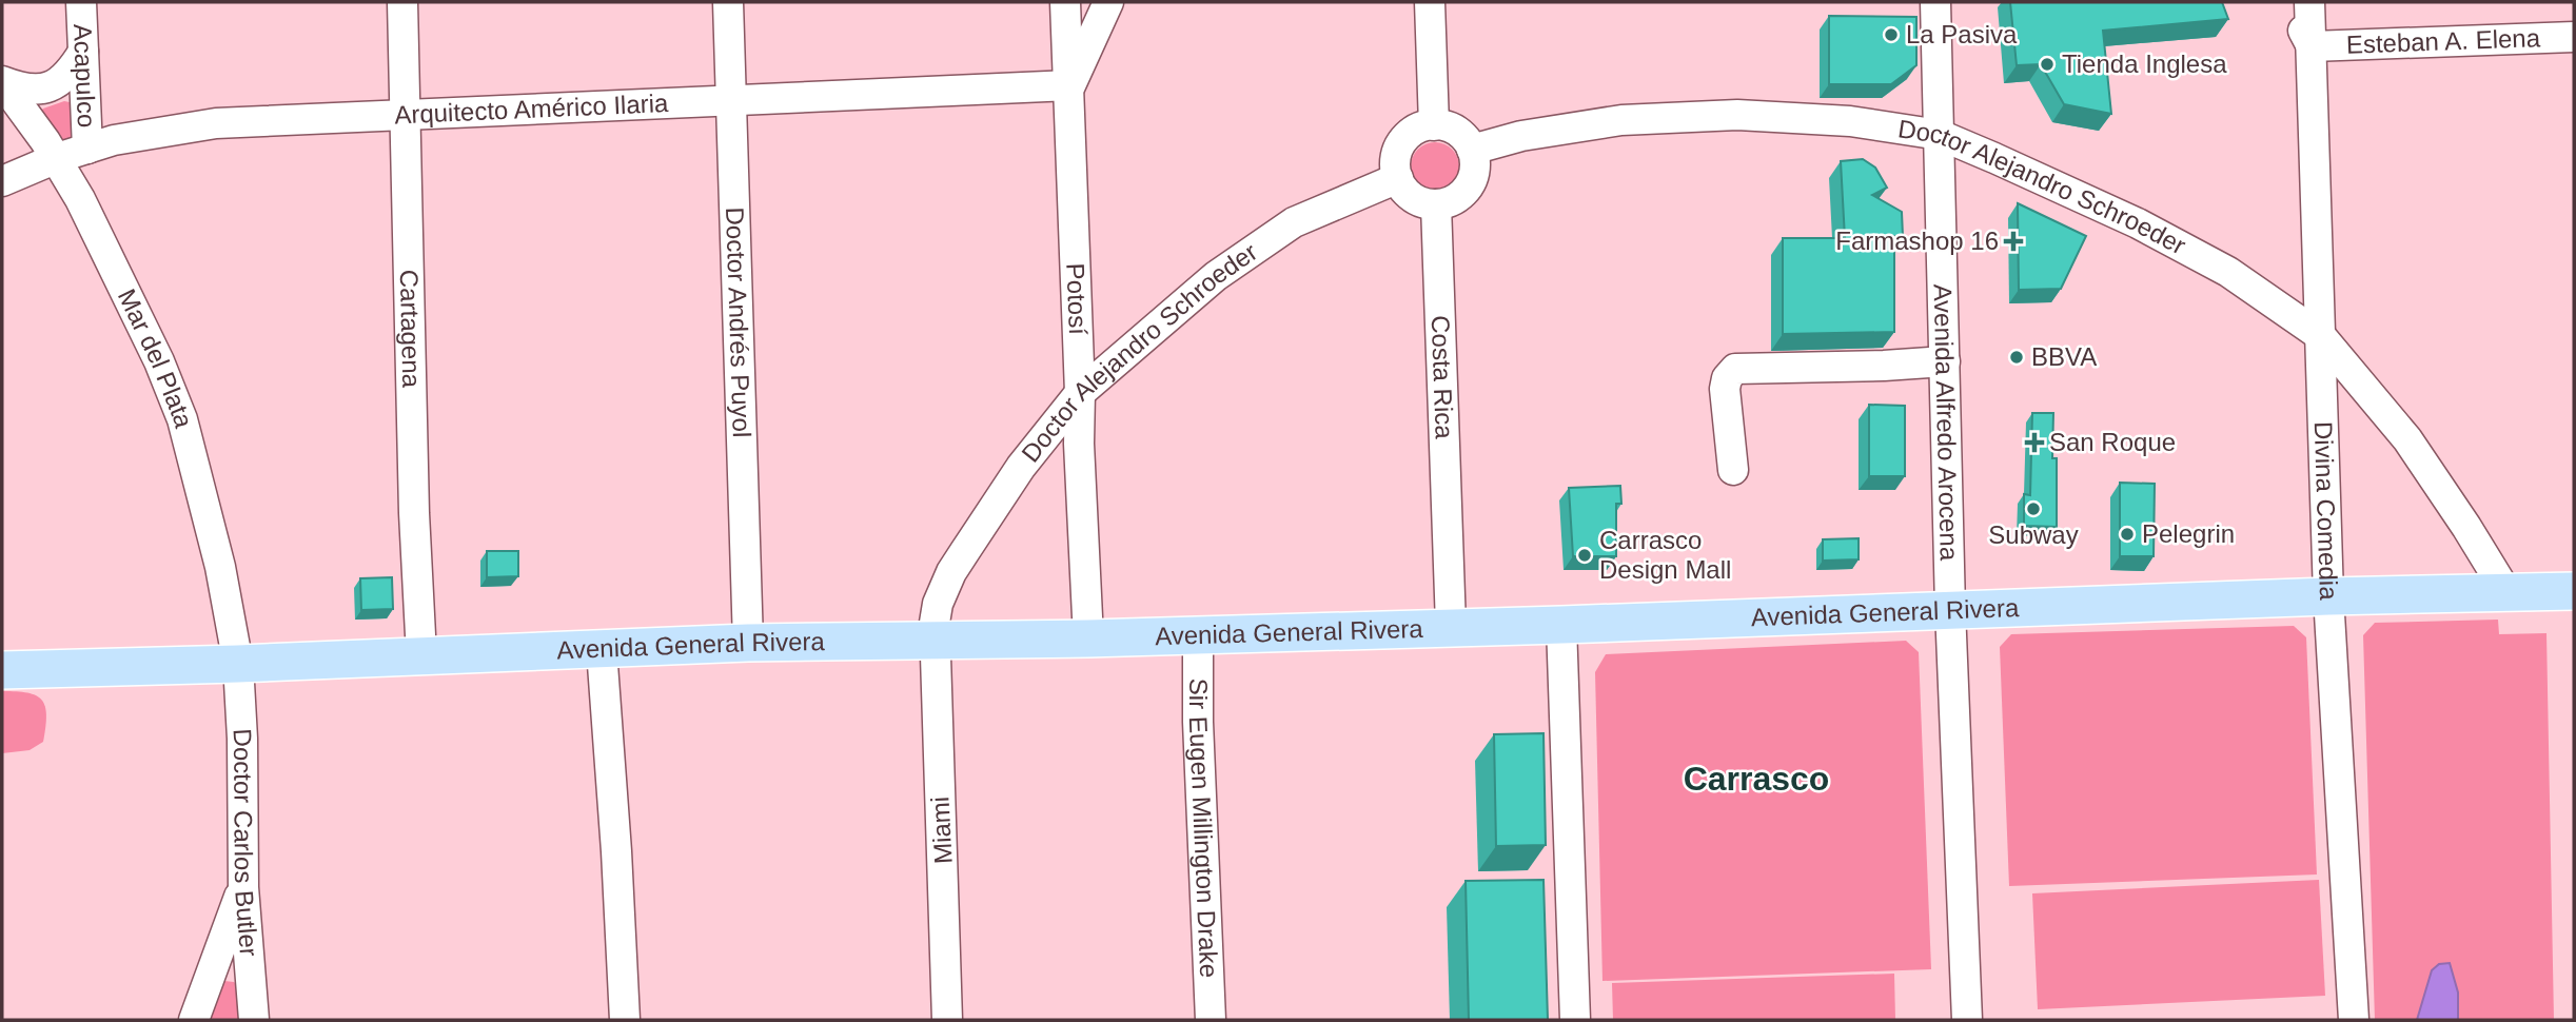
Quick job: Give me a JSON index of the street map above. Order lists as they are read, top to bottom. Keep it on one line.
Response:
{"streets":{"main road":["Avenida General Rivera"],"street":["Esteban A. Elena","Acapulco","Arquitecto Américo Ilaria","Doctor Alejandro Schroeder","Potosí","Doctor Andrés Puyol","Cartagena","Mar del Plata","Costa Rica","Avenida Alfredo Arocena","Divina Comedia","Sir Eugen Millington Drake","Miami","Doctor Carlos Butler"]},"crossings":[["Esteban A. Elena","Divina Comedia"],["Acapulco","Arquitecto Américo Ilaria"],["Acapulco","Mar del Plata"],["Arquitecto Américo Ilaria","Potosí"],["Arquitecto Américo Ilaria","Doctor Andrés Puyol"],["Arquitecto Américo Ilaria","Cartagena"],["Arquitecto Américo Ilaria","Mar del Plata"],["Doctor Alejandro Schroeder","Potosí"],["Doctor Alejandro Schroeder","Costa Rica"],["Doctor Alejandro Schroeder","Avenida Alfredo Arocena"],["Doctor Alejandro Schroeder","Divina Comedia"],["Doctor Alejandro Schroeder","Avenida General Rivera"],["Doctor Alejandro Schroeder","Miami"],["Potosí","Avenida General Rivera"],["Doctor Andrés Puyol","Avenida General Rivera"],["Cartagena","Avenida General Rivera"],["Mar del Plata","Avenida General Rivera"],["Mar del Plata","Doctor Carlos Butler"],["Costa Rica","Avenida General Rivera"],["Avenida Alfredo Arocena","Avenida General Rivera"],["Divina Comedia","Avenida General Rivera"],["Avenida General Rivera","Sir Eugen Millington Drake"],["Avenida General Rivera","Miami"],["Avenida General Rivera","Doctor Carlos Butler"]],"districts":["Carrasco"],"places":{"other":["La Pasiva","Tienda Inglesa","BBVA","Subway","Pelegrin","Carrasco Design Mall"],"health":["Farmashop 16","San Roque"]}}
